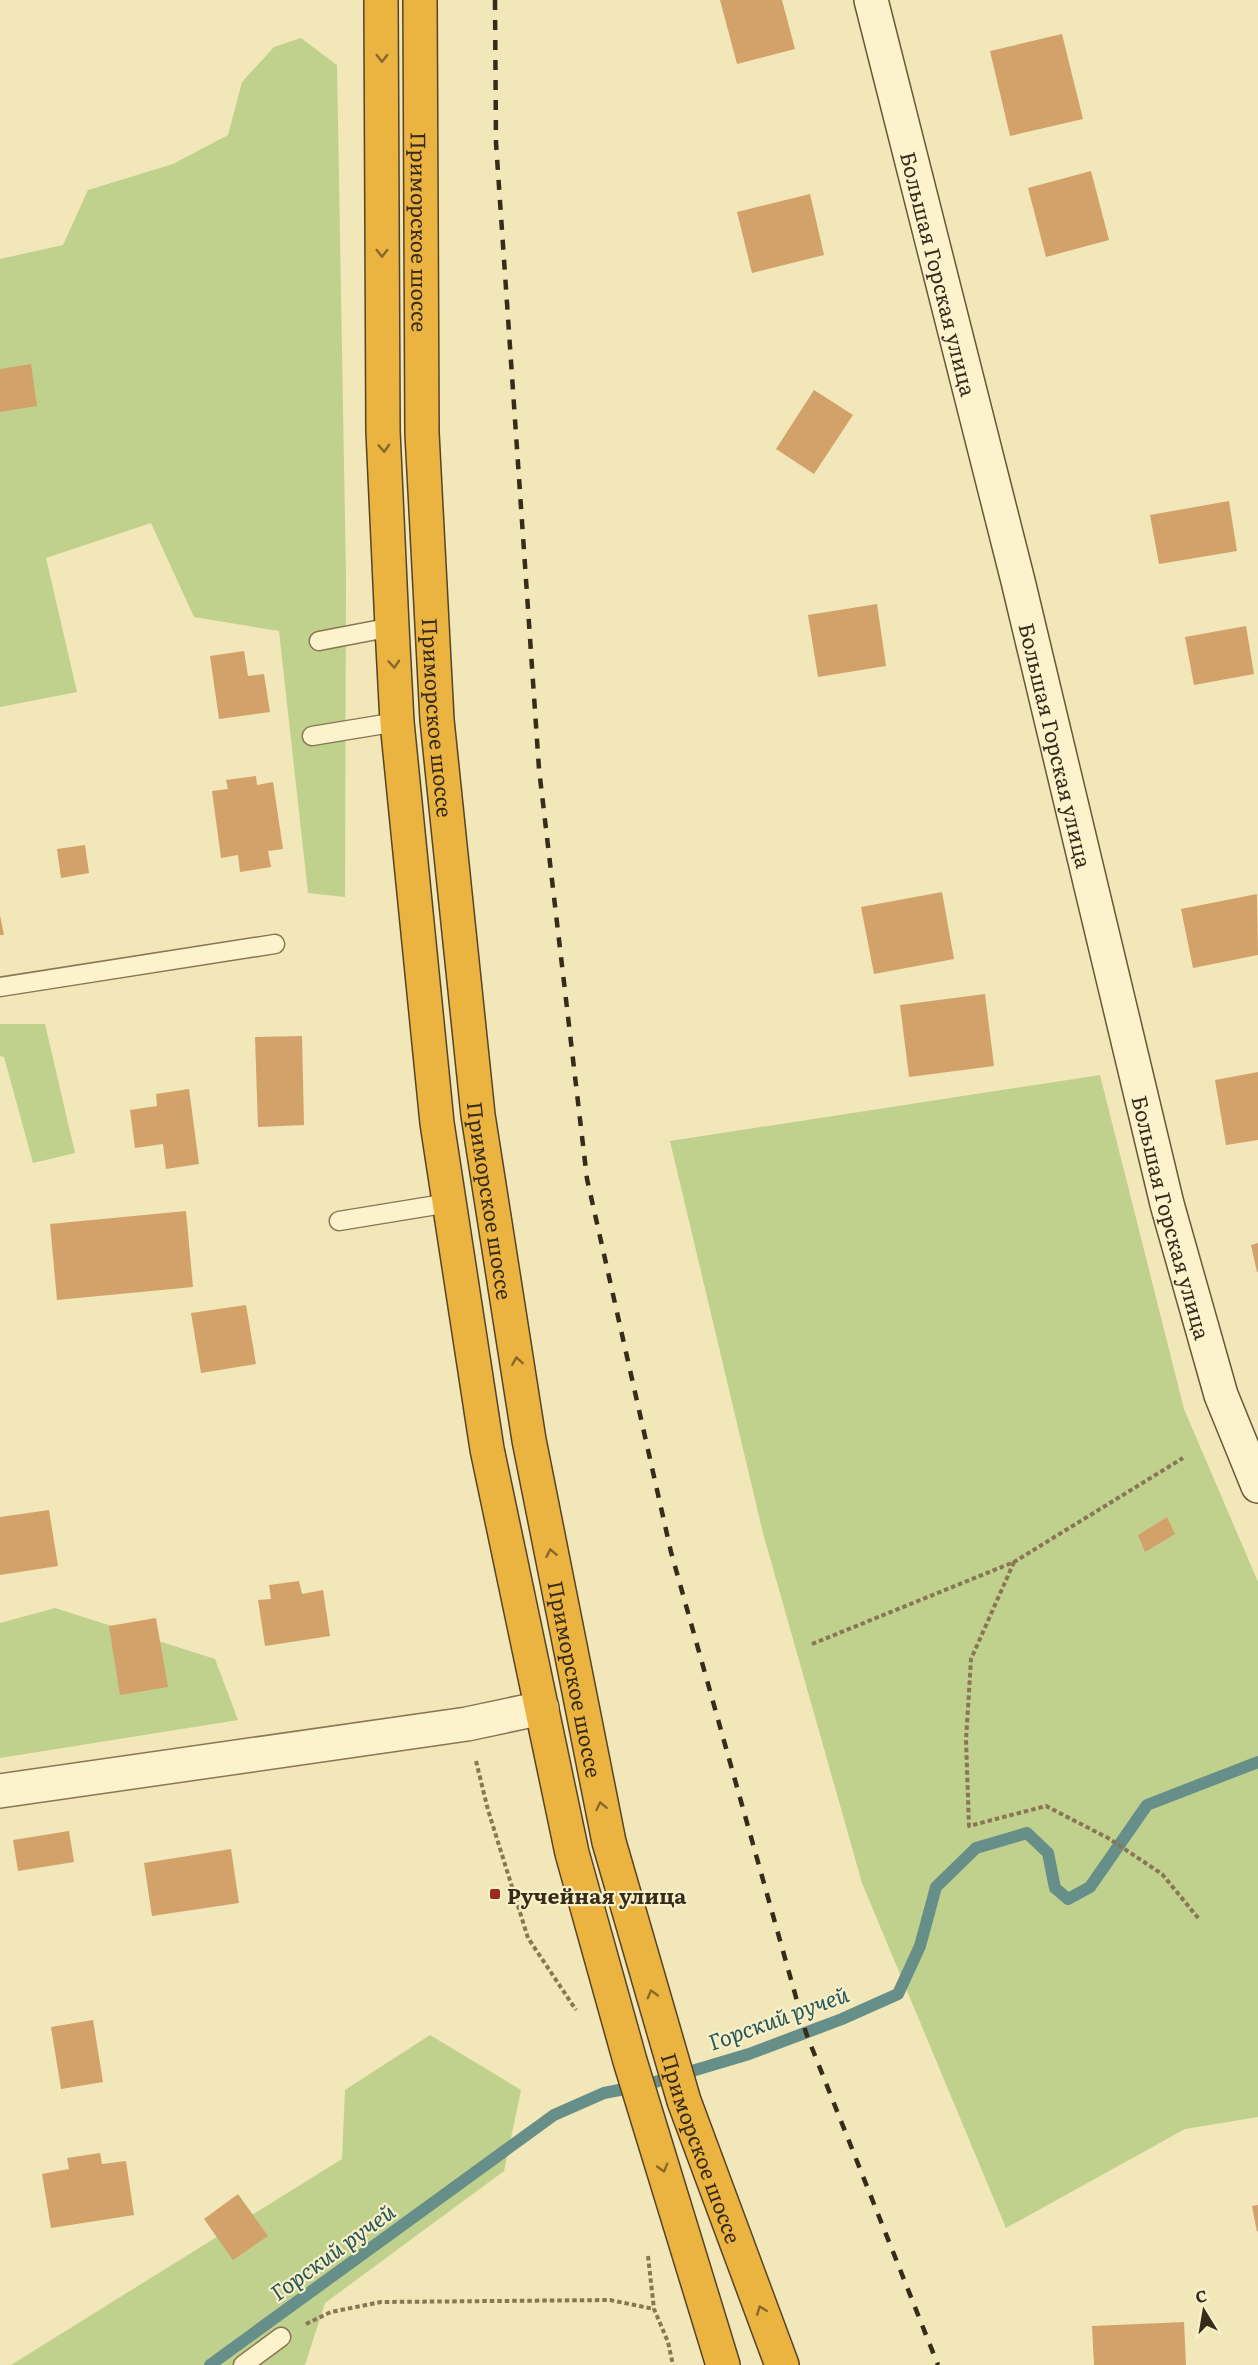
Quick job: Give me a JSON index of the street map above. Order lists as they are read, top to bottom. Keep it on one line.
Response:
{"streets":{"highway":["Приморское шоссе"],"street":["Большая Горская улица"]},"water":["Горский ручей"],"places":{"transit":["Ручейная улица"]},"north":"top"}
